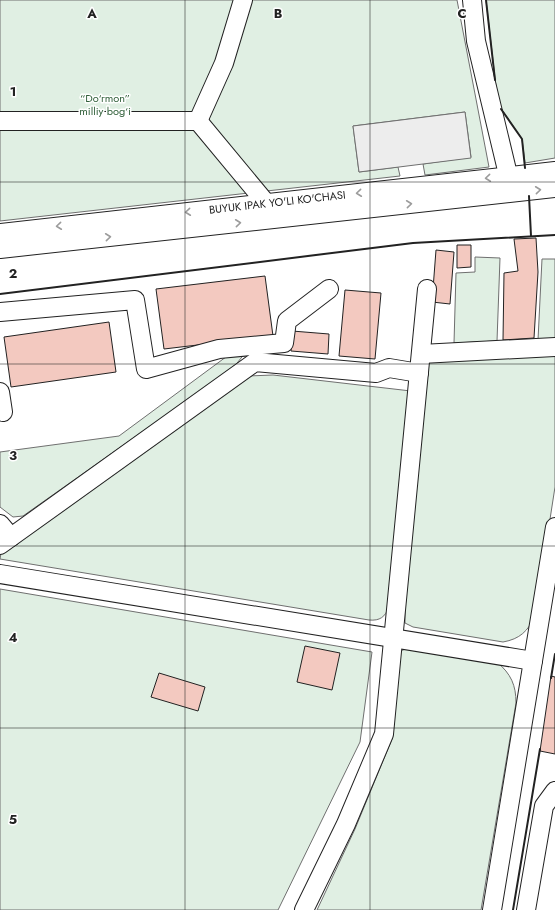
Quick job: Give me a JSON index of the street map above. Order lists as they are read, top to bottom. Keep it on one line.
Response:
{"streets":{"street":["BUYUK IPAK YO'LI KO'CHASI"]},"parks":["“Do‘rmon” milliy bog‘i"],"grid":{"columns":["A","B","C"],"rows":["1","2","3","4","5"]}}
